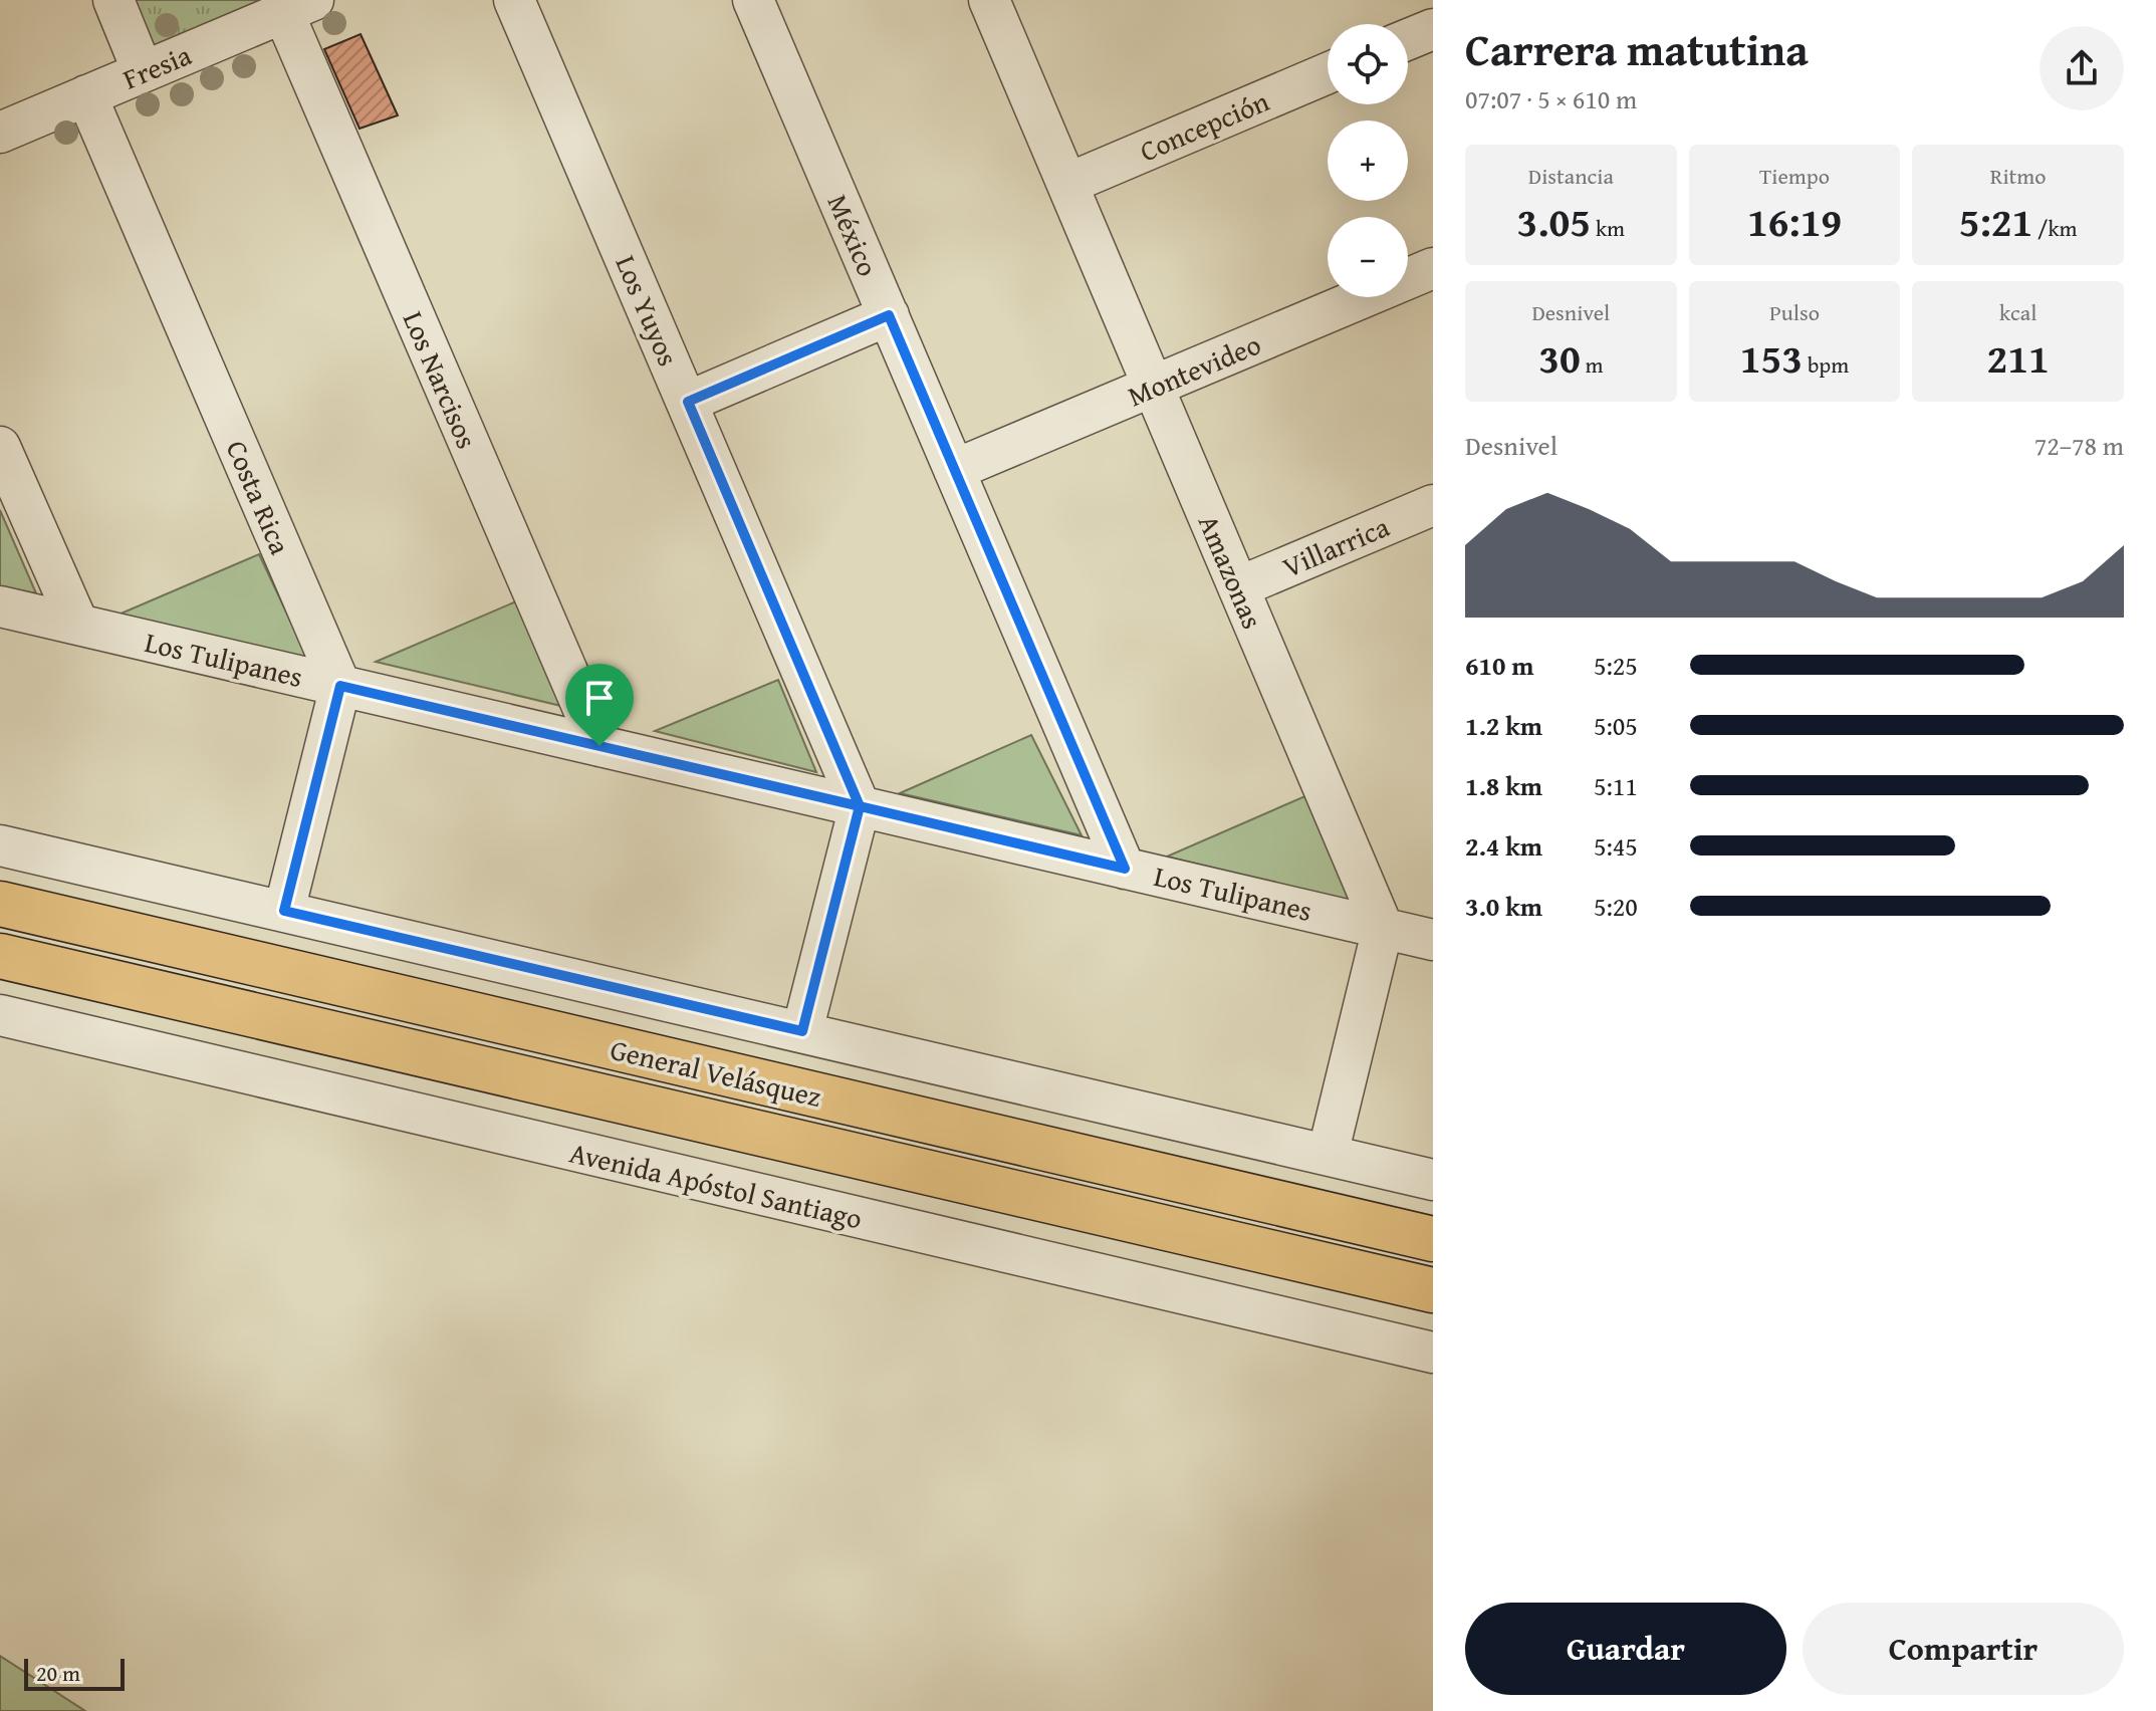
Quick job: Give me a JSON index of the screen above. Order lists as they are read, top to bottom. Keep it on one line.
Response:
{"streets":{"highway":["General Velásquez"],"street":["Fresia","Concepción","México","Los Yuyos","Montevideo","Los Narcisos","Costa Rica","Villarrica","Amazonas","Los Tulipanes","Avenida Apóstol Santiago"]},"crossings":[["Fresia","Los Narcisos"],["Fresia","Costa Rica"],["Concepción","Amazonas"],["México","Montevideo"],["México","Los Tulipanes"],["Los Yuyos","Los Tulipanes"],["Montevideo","Amazonas"],["Los Narcisos","Los Tulipanes"],["Costa Rica","Los Tulipanes"],["Villarrica","Amazonas"],["Amazonas","Los Tulipanes"]],"scale_bar":"20 m","page":{"heading":["Carrera matutina","07:07 · 5 × 610 m"],"map_buttons":["+","−"],"stats":[["Distancia","3.05 km"],["Tiempo","16:19"],["Ritmo","5:21 /km"],["Desnivel","30 m"],["Pulso","153 bpm"],["kcal","211"]],"chart":["Desnivel","72–78 m"],"list":[{"name":"610 m","note":"5:25"},{"name":"1.2 km","note":"5:05"},{"name":"1.8 km","note":"5:11"},{"name":"2.4 km","note":"5:45"},{"name":"3.0 km","note":"5:20"}],"buttons":["Guardar","Compartir"],"scale":"20 m"}}
